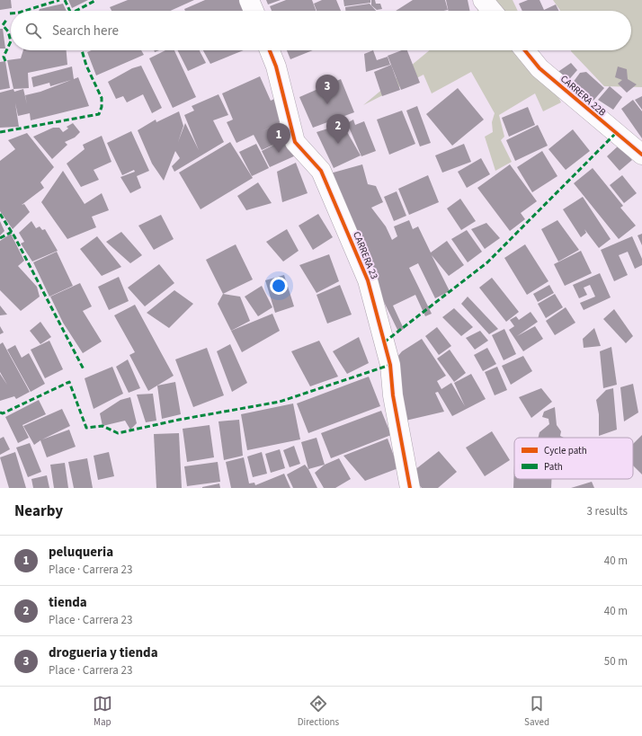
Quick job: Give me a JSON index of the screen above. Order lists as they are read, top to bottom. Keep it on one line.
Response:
{"streets":{"street":["CARRERA 22B","CARRERA 23"]},"legend":["Cycle path","Path"],"page":{"search":"Search here","pins":["3","2","1"],"heading":["Nearby","3 results"],"list":[{"mark":"1","name":"peluqueria","note":"Place · Carrera 23","value":"40 m"},{"mark":"2","name":"tienda","note":"Place · Carrera 23","value":"40 m"},{"mark":"3","name":"drogueria y tienda","note":"Place · Carrera 23","value":"50 m"}],"nav":["Map","Directions","Saved"]}}
